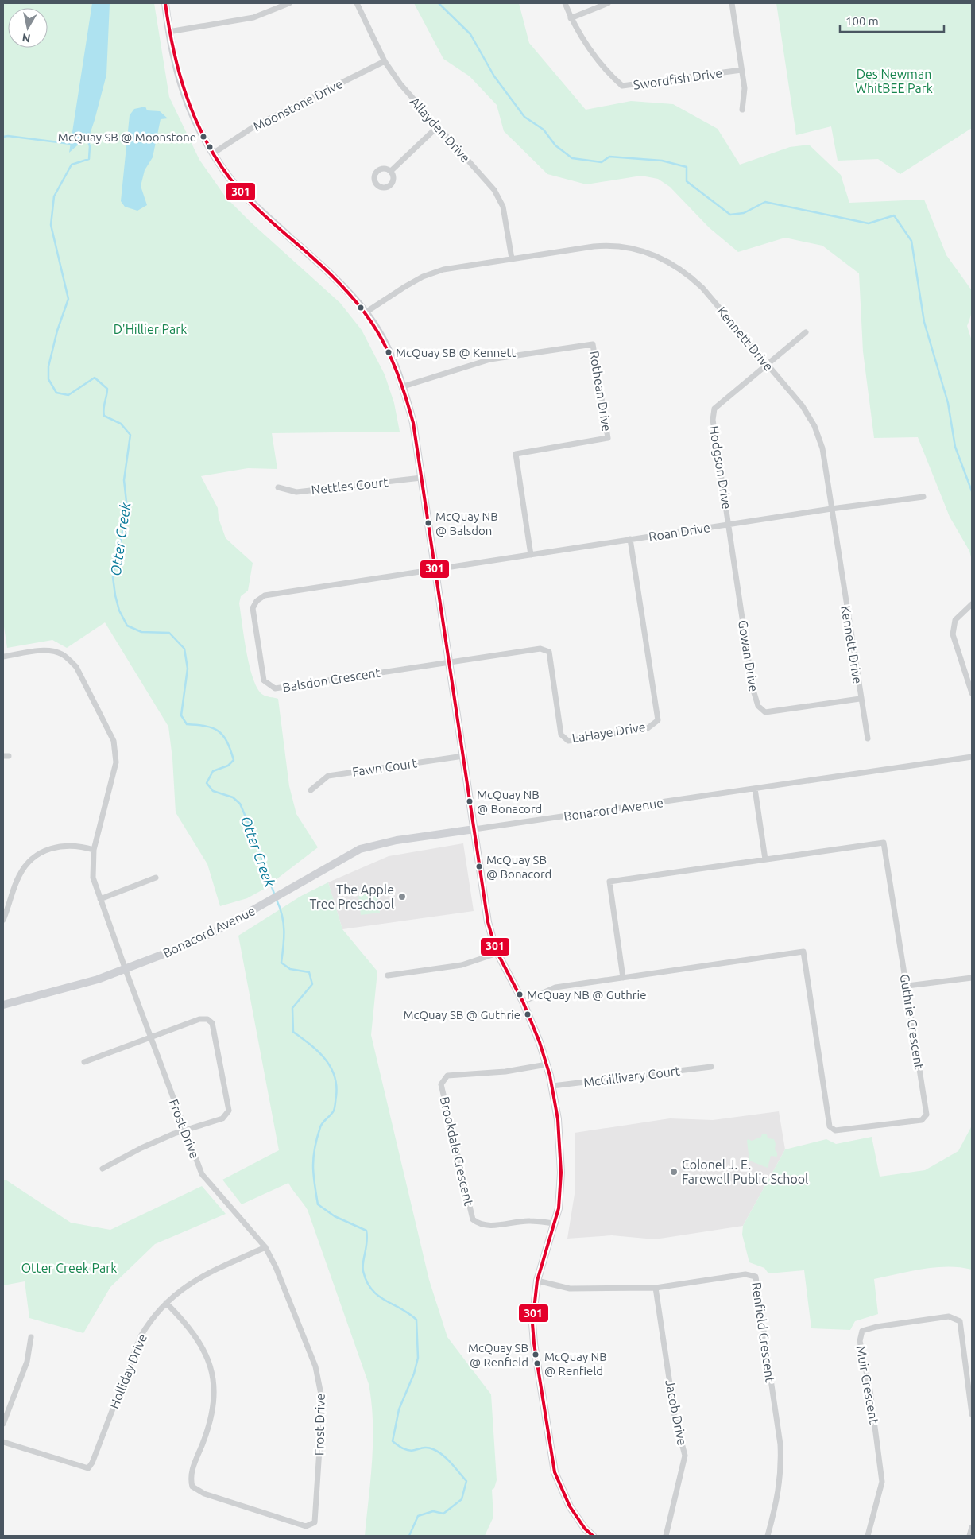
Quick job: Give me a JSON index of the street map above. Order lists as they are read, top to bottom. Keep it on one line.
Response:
{"streets":{"street":["Swordfish Drive","Moonstone Drive","Allayden Drive","Kennett Drive","Rothean Drive","Hodgson Drive","Nettles Court","Roan Drive","Gowan Drive","Balsdon Crescent","LaHaye Drive","Fawn Court","Bonacord Avenue","Guthrie Crescent","McGillivary Court","Frost Drive","Brookdale Crescent","Renfield Crescent","Holliday Drive","Muir Crescent","Jacob Drive"]},"crossings":[["Moonstone Drive","Allayden Drive"],["Allayden Drive","Kennett Drive"],["Kennett Drive","Hodgson Drive"],["Kennett Drive","Roan Drive"],["Kennett Drive","Gowan Drive"],["Rothean Drive","Roan Drive"],["Hodgson Drive","Roan Drive"],["Hodgson Drive","Gowan Drive"],["Roan Drive","Gowan Drive"],["Roan Drive","Balsdon Crescent"],["Roan Drive","LaHaye Drive"],["Balsdon Crescent","LaHaye Drive"],["Bonacord Avenue","Frost Drive"],["Frost Drive","Holliday Drive"],["Renfield Crescent","Jacob Drive"]],"water":["Otter Creek"],"parks":["Des Newman WhitBEE Park","D'Hillier Park","Otter Creek Park"],"places":["McQuay SB @ Moonstone","McQuay SB @ Kennett","McQuay NB @ Balsdon","McQuay NB @ Bonacord","McQuay SB @ Bonacord","The Apple Tree Preschool","McQuay NB @ Guthrie","McQuay SB @ Guthrie","Colonel J. E. Farewell Public School","McQuay SB @ Renfield","McQuay NB @ Renfield"],"lines":["transit line 301"],"scale_bar":"100 m","north":"bottom"}
